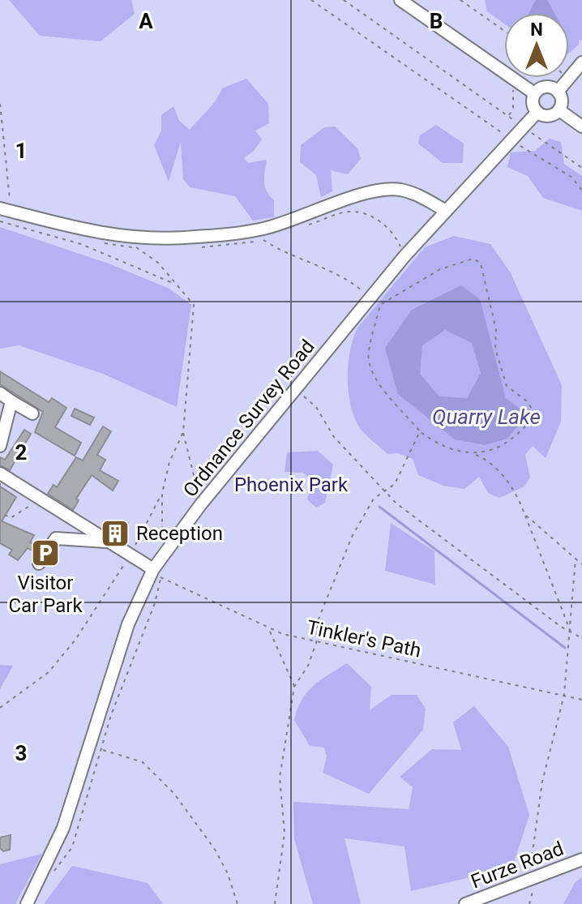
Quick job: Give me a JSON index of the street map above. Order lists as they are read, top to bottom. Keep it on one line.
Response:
{"streets":{"street":["Ordnance Survey Road","Furze Road"],"path":["Tinkler's Path"]},"crossings":[["Ordnance Survey Road","Tinkler's Path"]],"water":["Quarry Lake"],"parks":["Phoenix Park"],"places":{"building":["Reception"],"parking":["Visitor Car Park"]},"north":"top","grid":{"columns":["A","B"],"rows":["1","2","3"]}}
